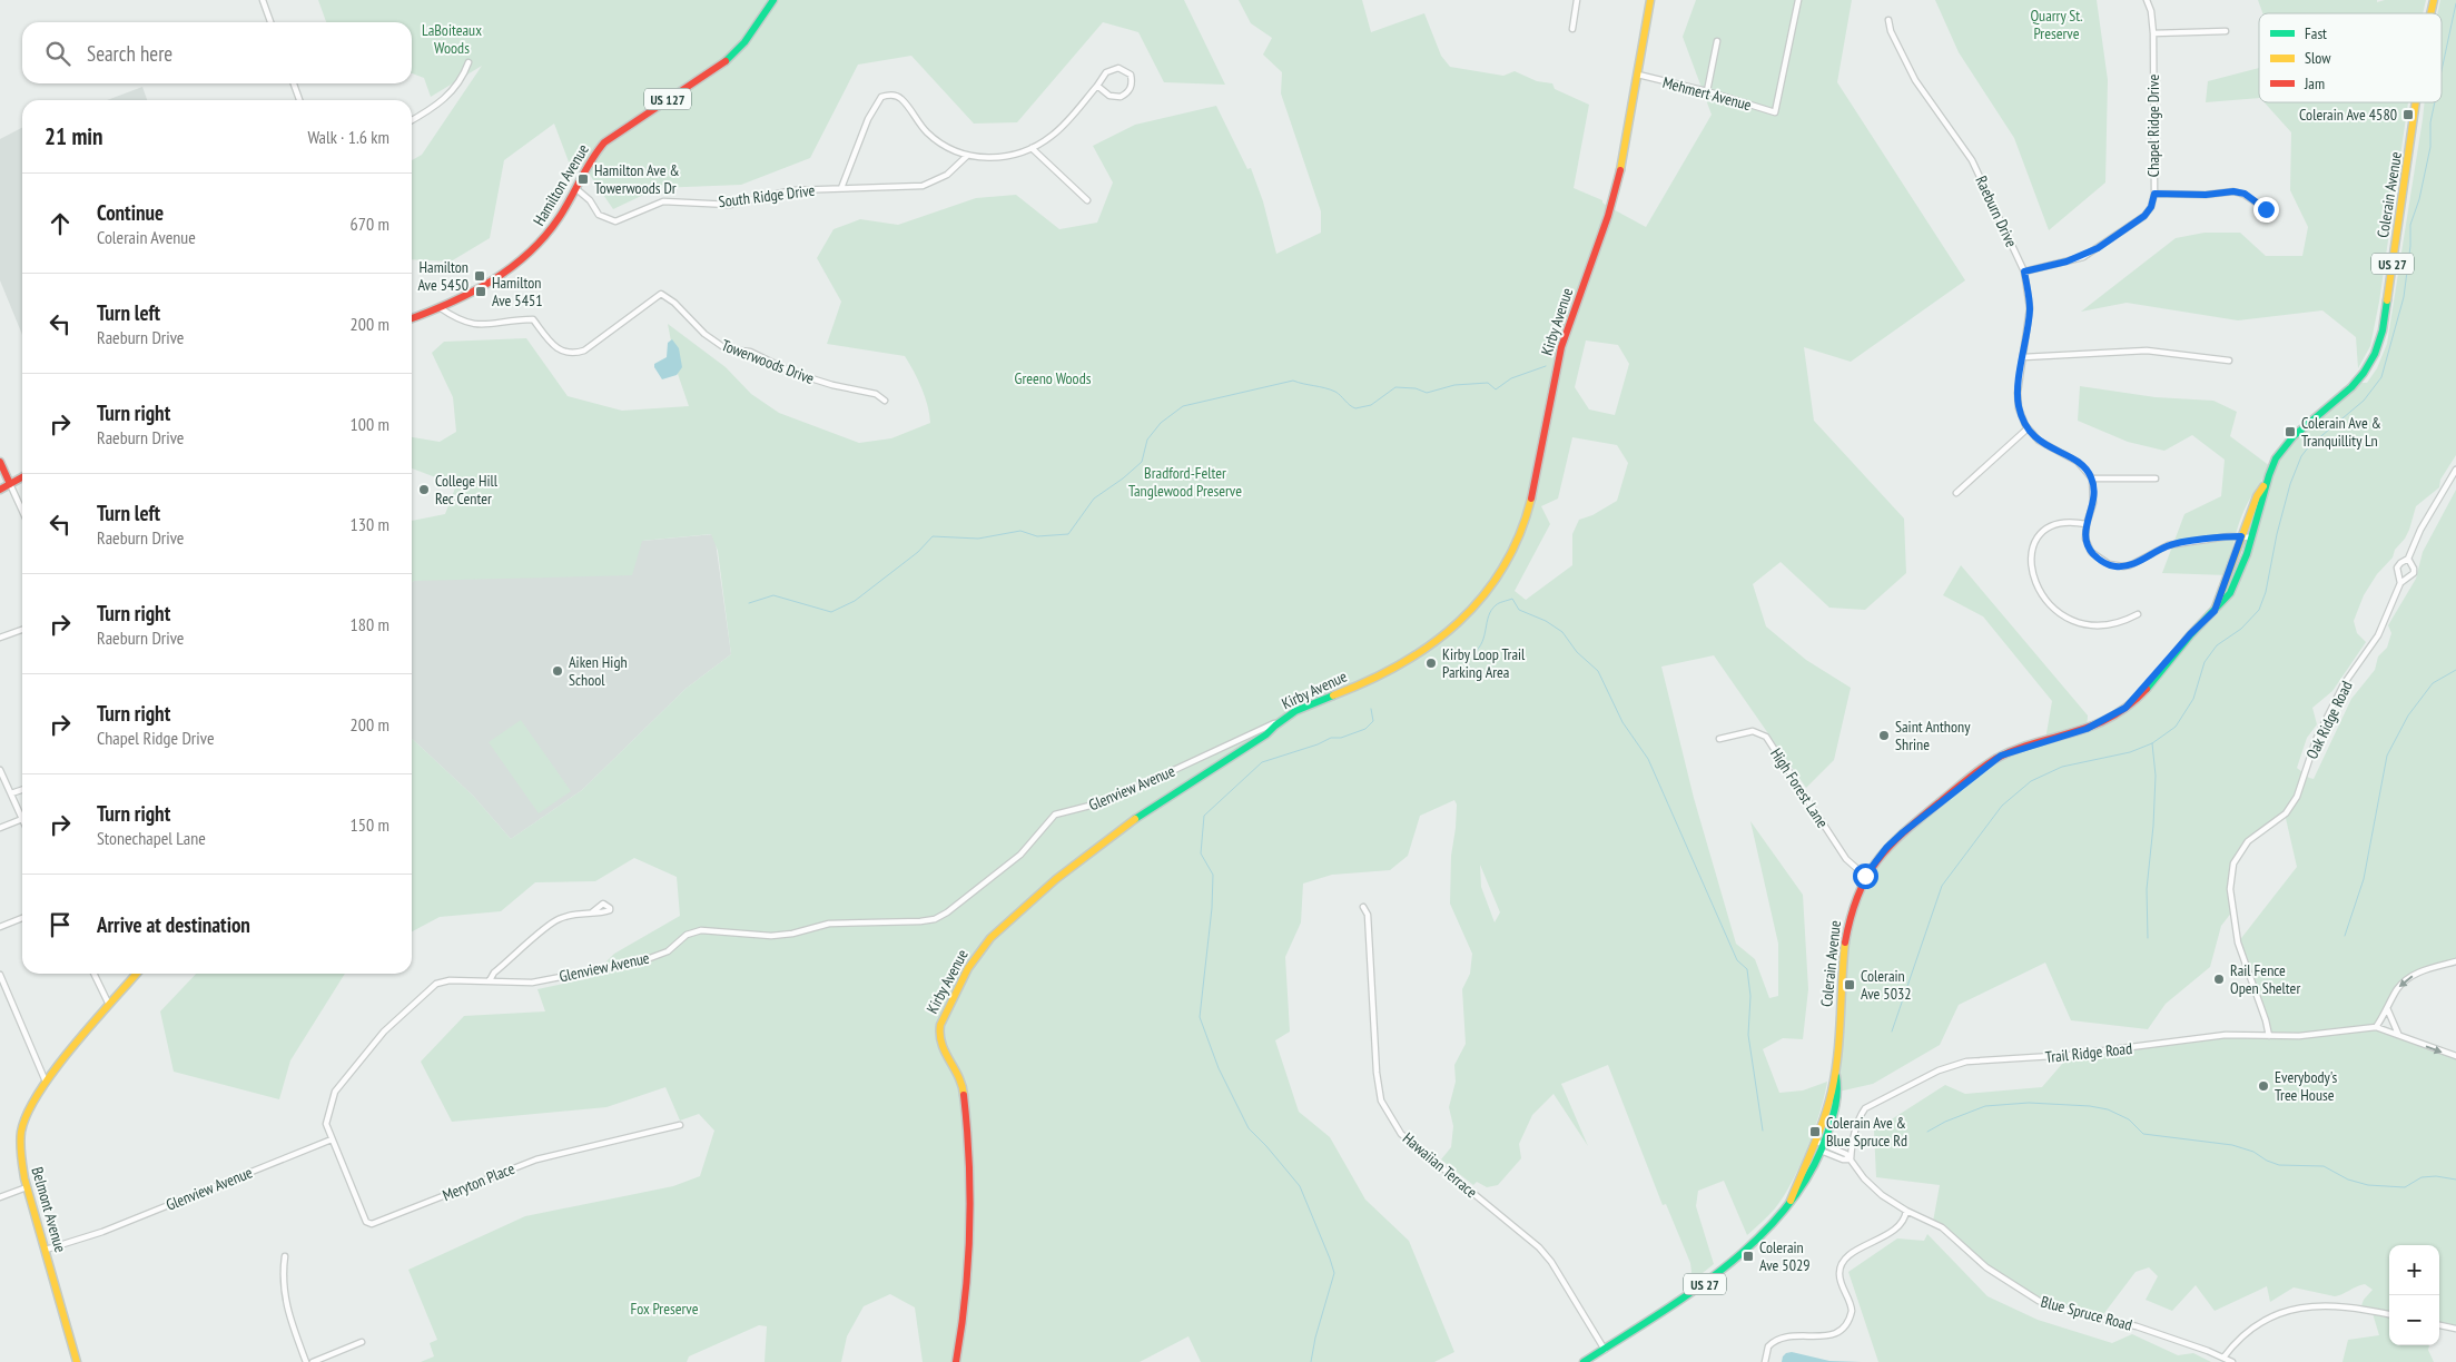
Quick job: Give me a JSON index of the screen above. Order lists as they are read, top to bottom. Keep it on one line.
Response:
{"streets":{"main road":["US 127","Hamilton Avenue","Colerain Avenue","US 27","Kirby Avenue","Belmont Avenue"],"street":["Mehmert Avenue","Chapel Ridge Drive","South Ridge Drive","Raeburn Drive","Towerwoods Drive","Oak Ridge Road","Glenview Avenue","High Forest Lane","Trail Ridge Road","Hawaiian Terrace","Meryton Place","Blue Spruce Road"]},"crossings":[["Mehmert Avenue","Kirby Avenue"],["Chapel Ridge Drive","Raeburn Drive"],["Hamilton Avenue","South Ridge Drive"],["Hamilton Avenue","Towerwoods Drive"],["Colerain Avenue","High Forest Lane"],["Colerain Avenue","Hawaiian Terrace"],["Colerain Avenue","Blue Spruce Road"],["Kirby Avenue","Glenview Avenue"],["Oak Ridge Road","Trail Ridge Road"],["Glenview Avenue","Meryton Place"],["Glenview Avenue","Belmont Avenue"],["Trail Ridge Road","Blue Spruce Road"]],"parks":["Quarry St. Preserve","LaBoiteaux Woods","Greeno Woods","Bradford-Felter Tanglewood Preserve","Fox Preserve"],"places":{"transit":["Colerain Ave 4580","Hamilton Ave & Towerwoods Dr","Hamilton Ave 5450","Hamilton Ave 5451","Colerain Ave & Tranquillity Ln","Colerain Ave 5032","Colerain Ave & Blue Spruce Rd","Colerain Ave 5029"],"other":["College Hill Rec Center","Kirby Loop Trail Parking Area","Aiken High School","Saint Anthony Shrine","Rail Fence Open Shelter","Everybody's Tree House"]},"legend":["Fast","Slow","Jam"],"page":{"search":"Search here","heading":["21 min","Walk · 1.6 km"],"list":[["Continue","Colerain Avenue","670 m"],["Turn left","Raeburn Drive","200 m"],["Turn right","Raeburn Drive","100 m"],["Turn left","Raeburn Drive","130 m"],["Turn right","Raeburn Drive","180 m"],["Turn right","Chapel Ridge Drive","200 m"],["Turn right","Stonechapel Lane","150 m"],"Arrive at destination"],"map_buttons":["+","−"]}}
